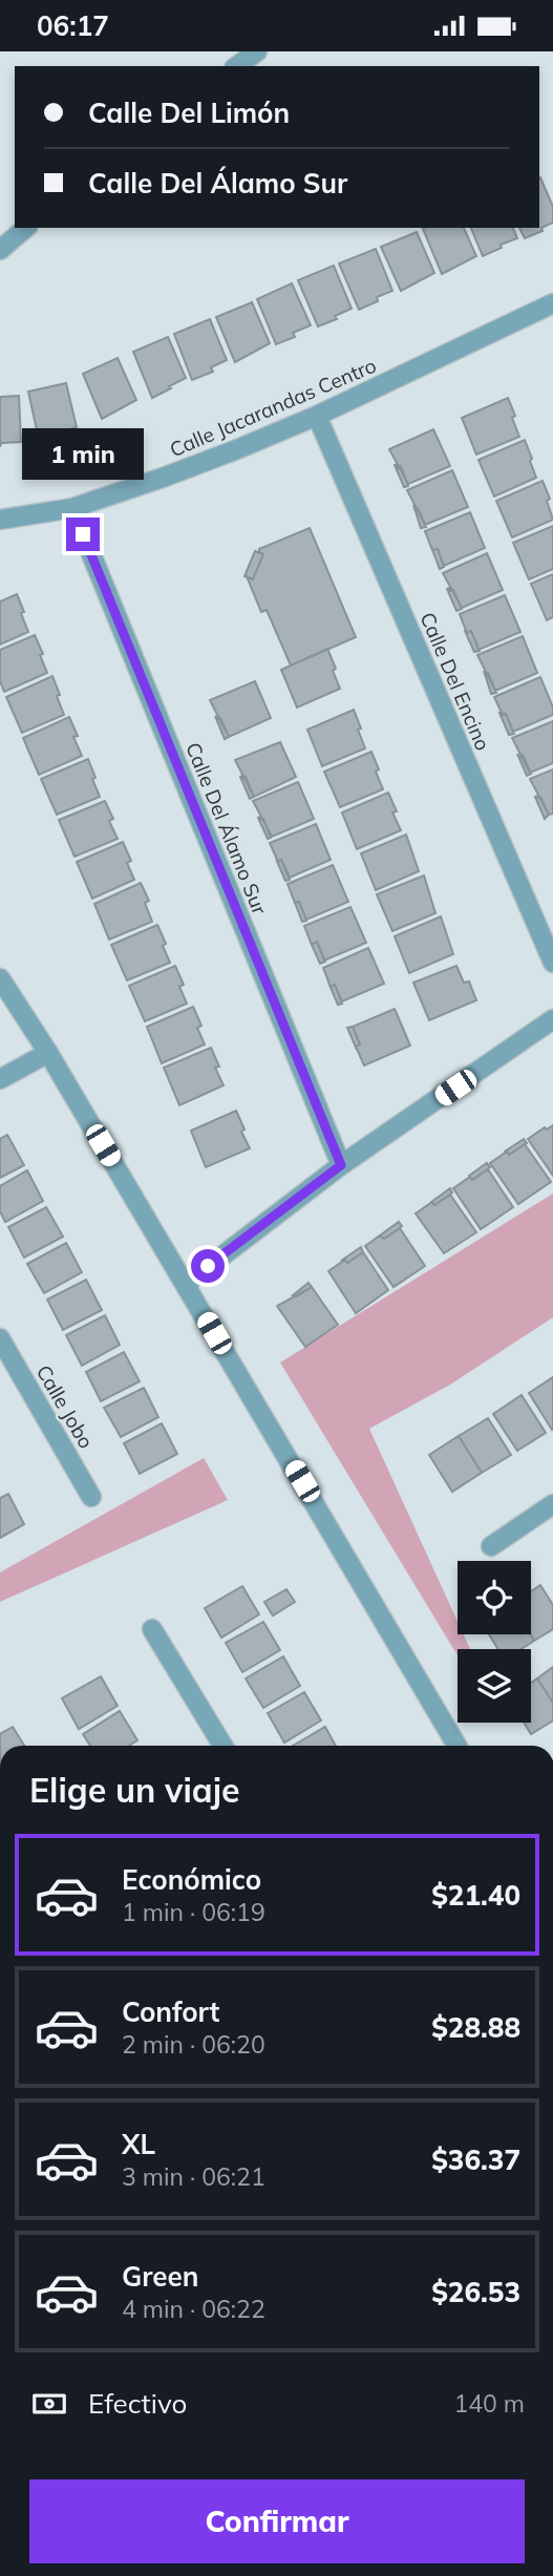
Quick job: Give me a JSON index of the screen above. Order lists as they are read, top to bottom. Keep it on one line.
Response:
{"streets":{"street":["Calle Jacarandas Centro","Calle Del Encino","Calle Del Álamo Sur","Calle Jobo"]},"crossings":[["Calle Jacarandas Centro","Calle Del Encino"],["Calle Jacarandas Centro","Calle Del Álamo Sur"]],"page":{"status":"06:17","banner":["Calle Del Limón","Calle Del Álamo Sur"],"bubble":"1 min","heading":"Elige un viaje","list":[{"name":"Económico","note":"1 min · 06:19","value":"$21.40"},{"name":"Confort","note":"2 min · 06:20","value":"$28.88"},{"name":"XL","note":"3 min · 06:21","value":"$36.37"},{"name":"Green","note":"4 min · 06:22","value":"$26.53"}],"pay":["Efectivo","140 m"],"buttons":"Confirmar"}}
